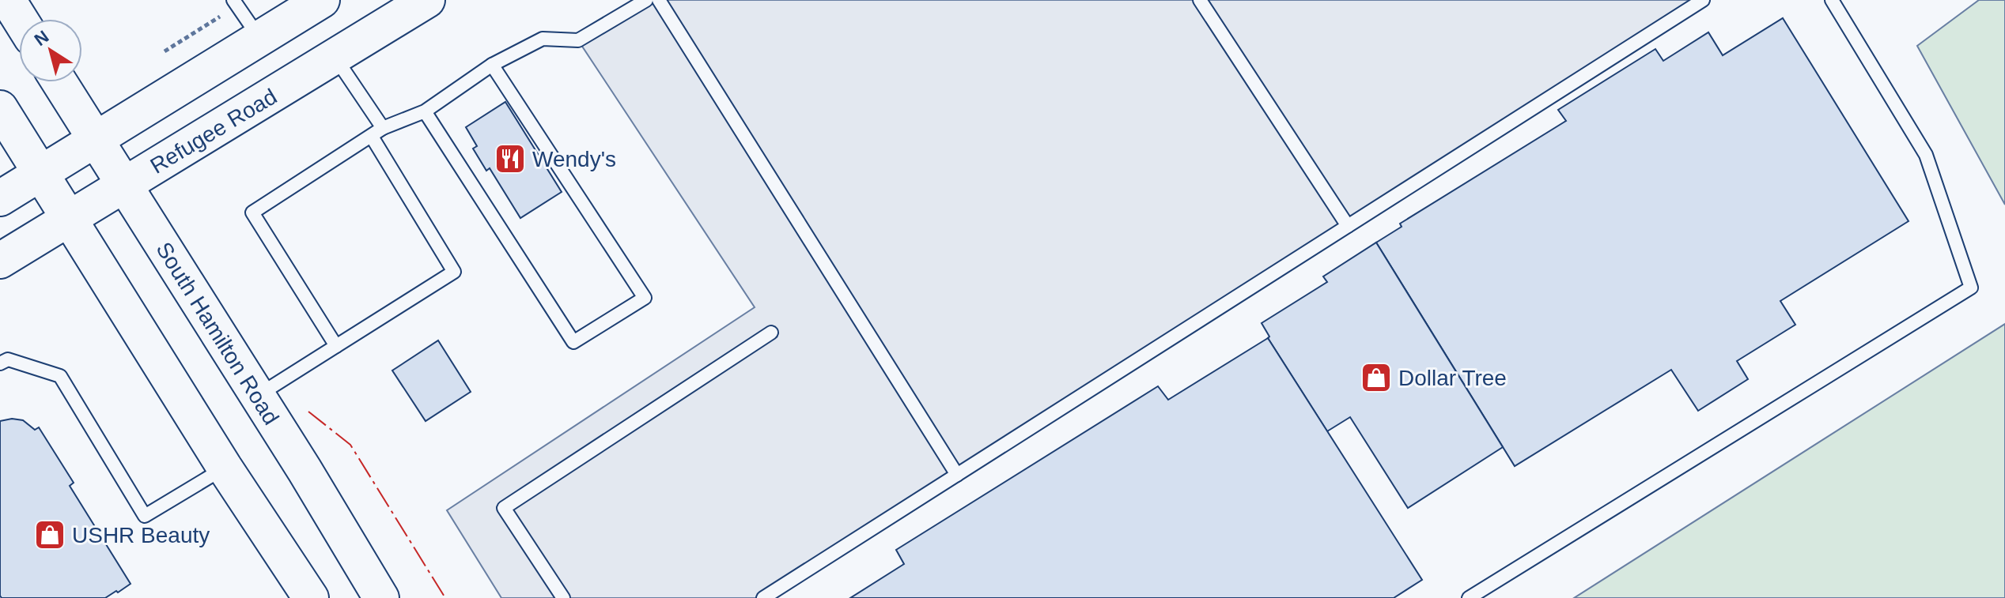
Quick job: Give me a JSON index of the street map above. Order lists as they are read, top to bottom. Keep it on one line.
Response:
{"streets":{"main road":["Refugee Road","South Hamilton Road"]},"crossings":[["Refugee Road","South Hamilton Road"]],"places":{"restaurant":["Wendy's"],"shop":["Dollar Tree","USHR Beauty"]},"north":"top left"}
